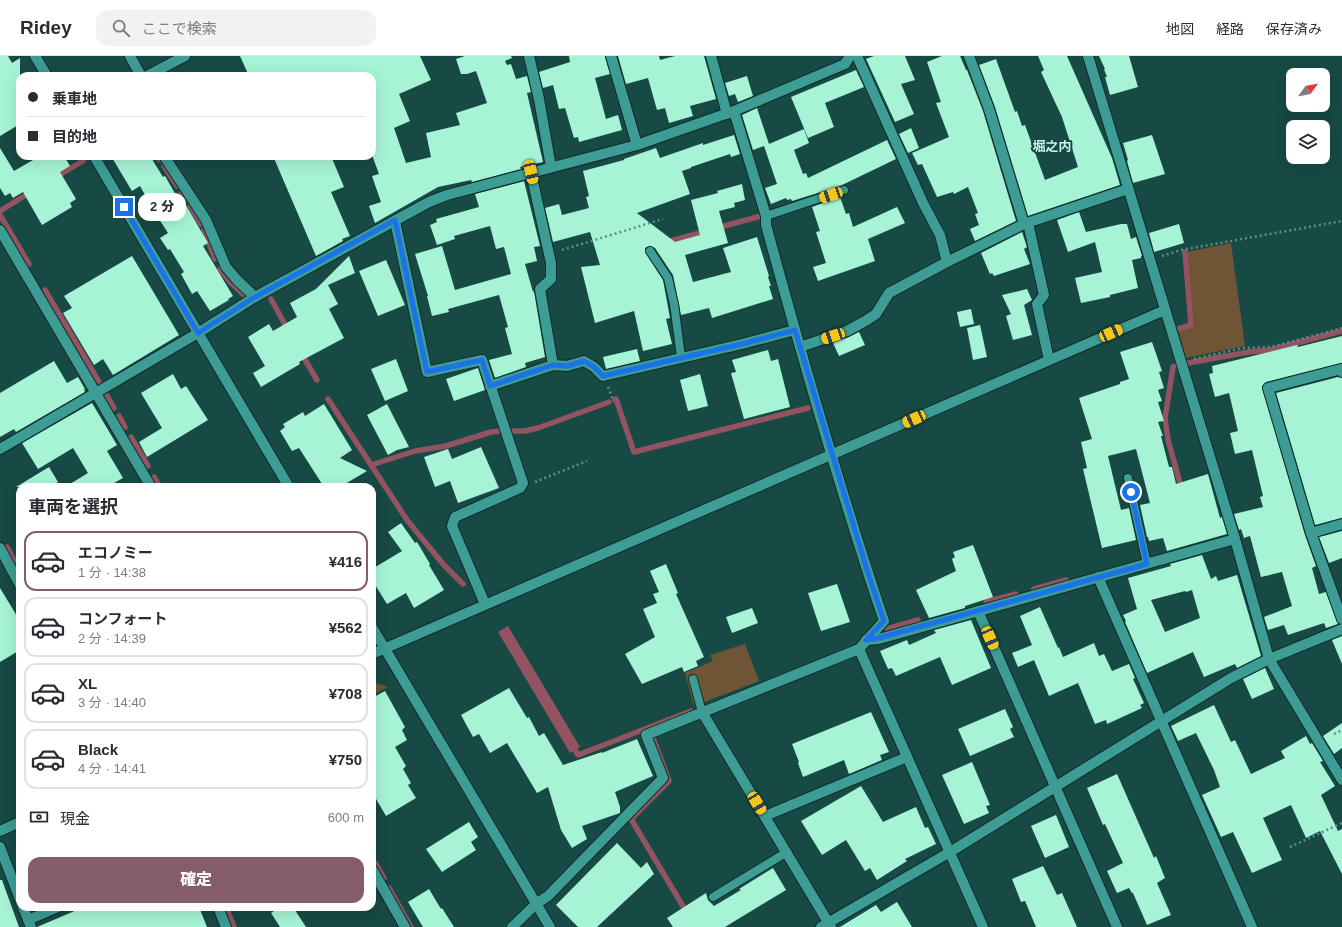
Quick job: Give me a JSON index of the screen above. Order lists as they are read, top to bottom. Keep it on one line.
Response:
{"districts":["堀之内"],"north":"top right","page":{"header":"Ridey","search":"ここで検索","nav":["地図","経路","保存済み"],"banner":["乗車地","目的地"],"bubble":"2 分","heading":"車両を選択","list":[{"name":"エコノミー","note":"1 分 · 14:38","value":"¥416"},{"name":"コンフォート","note":"2 分 · 14:39","value":"¥562"},{"name":"XL","note":"3 分 · 14:40","value":"¥708"},{"name":"Black","note":"4 分 · 14:41","value":"¥750"}],"pay":["現金","600 m"],"buttons":"確定"}}
